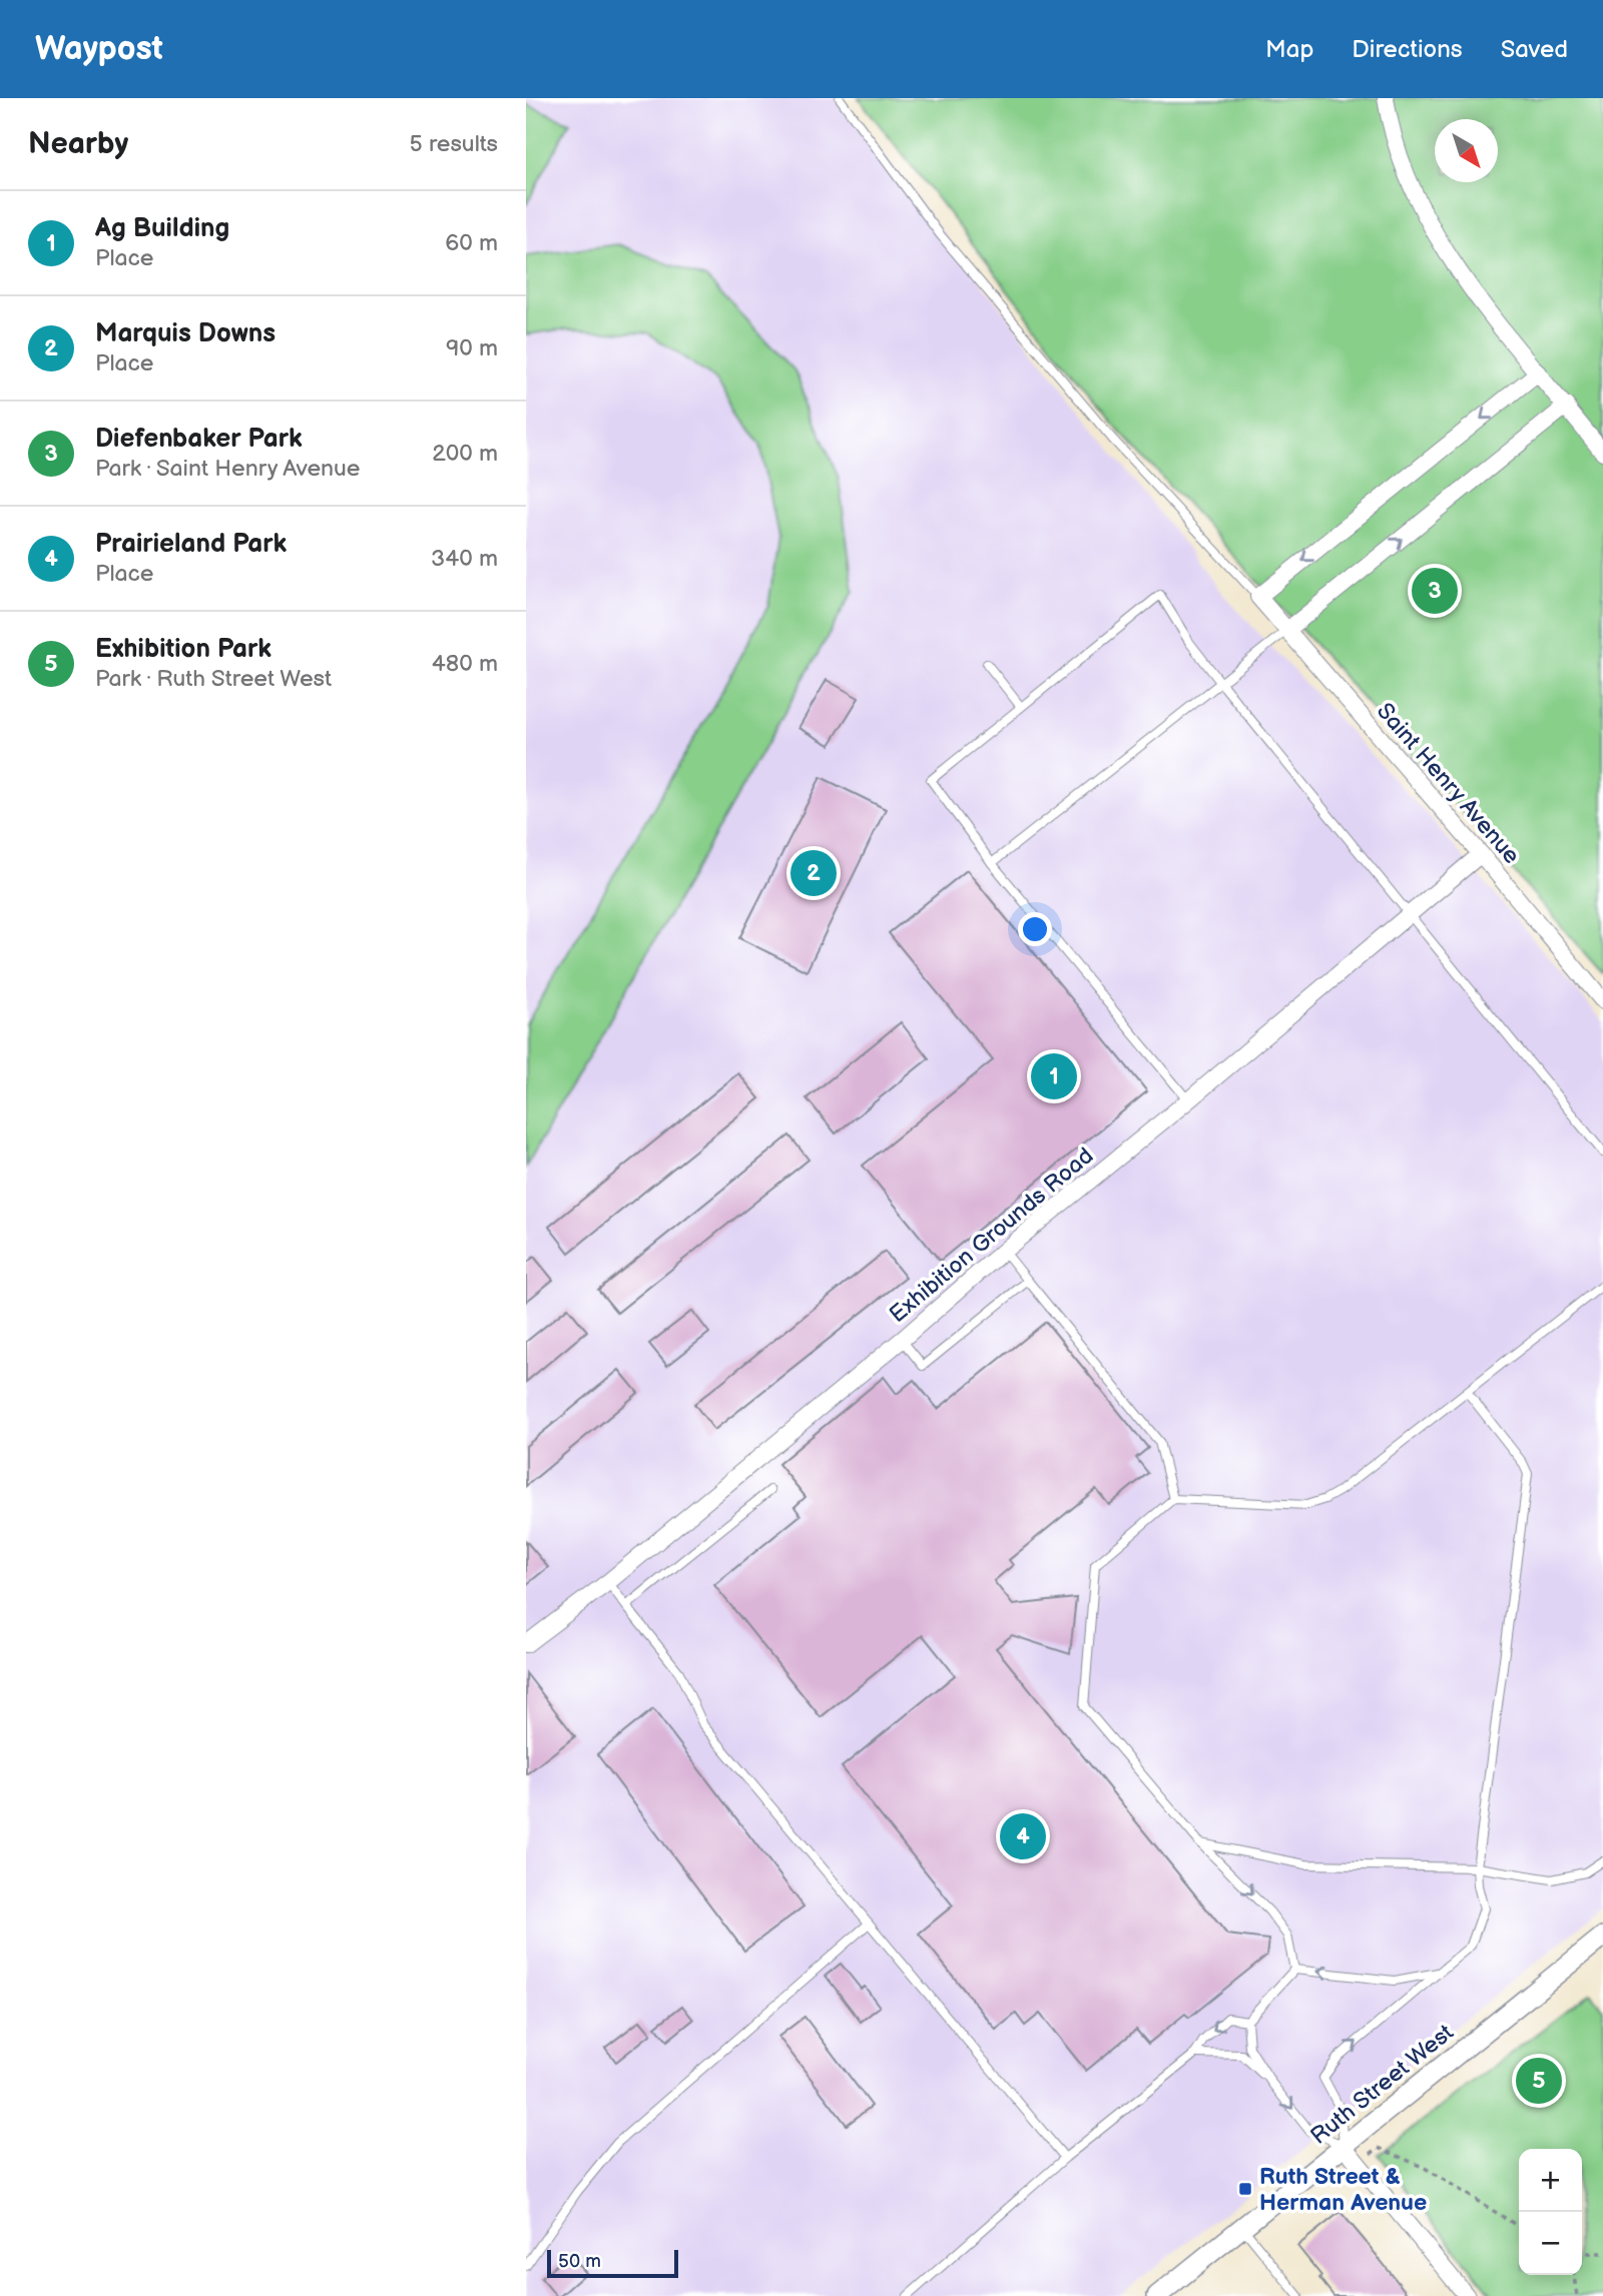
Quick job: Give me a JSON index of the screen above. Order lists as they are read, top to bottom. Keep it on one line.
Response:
{"streets":{"street":["Saint Henry Avenue","Exhibition Grounds Road","Ruth Street West"]},"crossings":[["Saint Henry Avenue","Exhibition Grounds Road"]],"places":{"transit":["Ruth Street & Herman Avenue"]},"scale_bar":"50 m","north":"bottom right","page":{"header":"Waypost","nav":["Map","Directions","Saved"],"heading":["Nearby","5 results"],"list":[{"mark":"1","name":"Ag Building","note":"Place","value":"60 m"},{"mark":"2","name":"Marquis Downs","note":"Place","value":"90 m"},{"mark":"3","name":"Diefenbaker Park","note":"Park · Saint Henry Avenue","value":"200 m"},{"mark":"4","name":"Prairieland Park","note":"Place","value":"340 m"},{"mark":"5","name":"Exhibition Park","note":"Park · Ruth Street West","value":"480 m"}],"pins":["3","2","1","4","5"],"map_buttons":["+","−"],"scale":"50 m"}}
